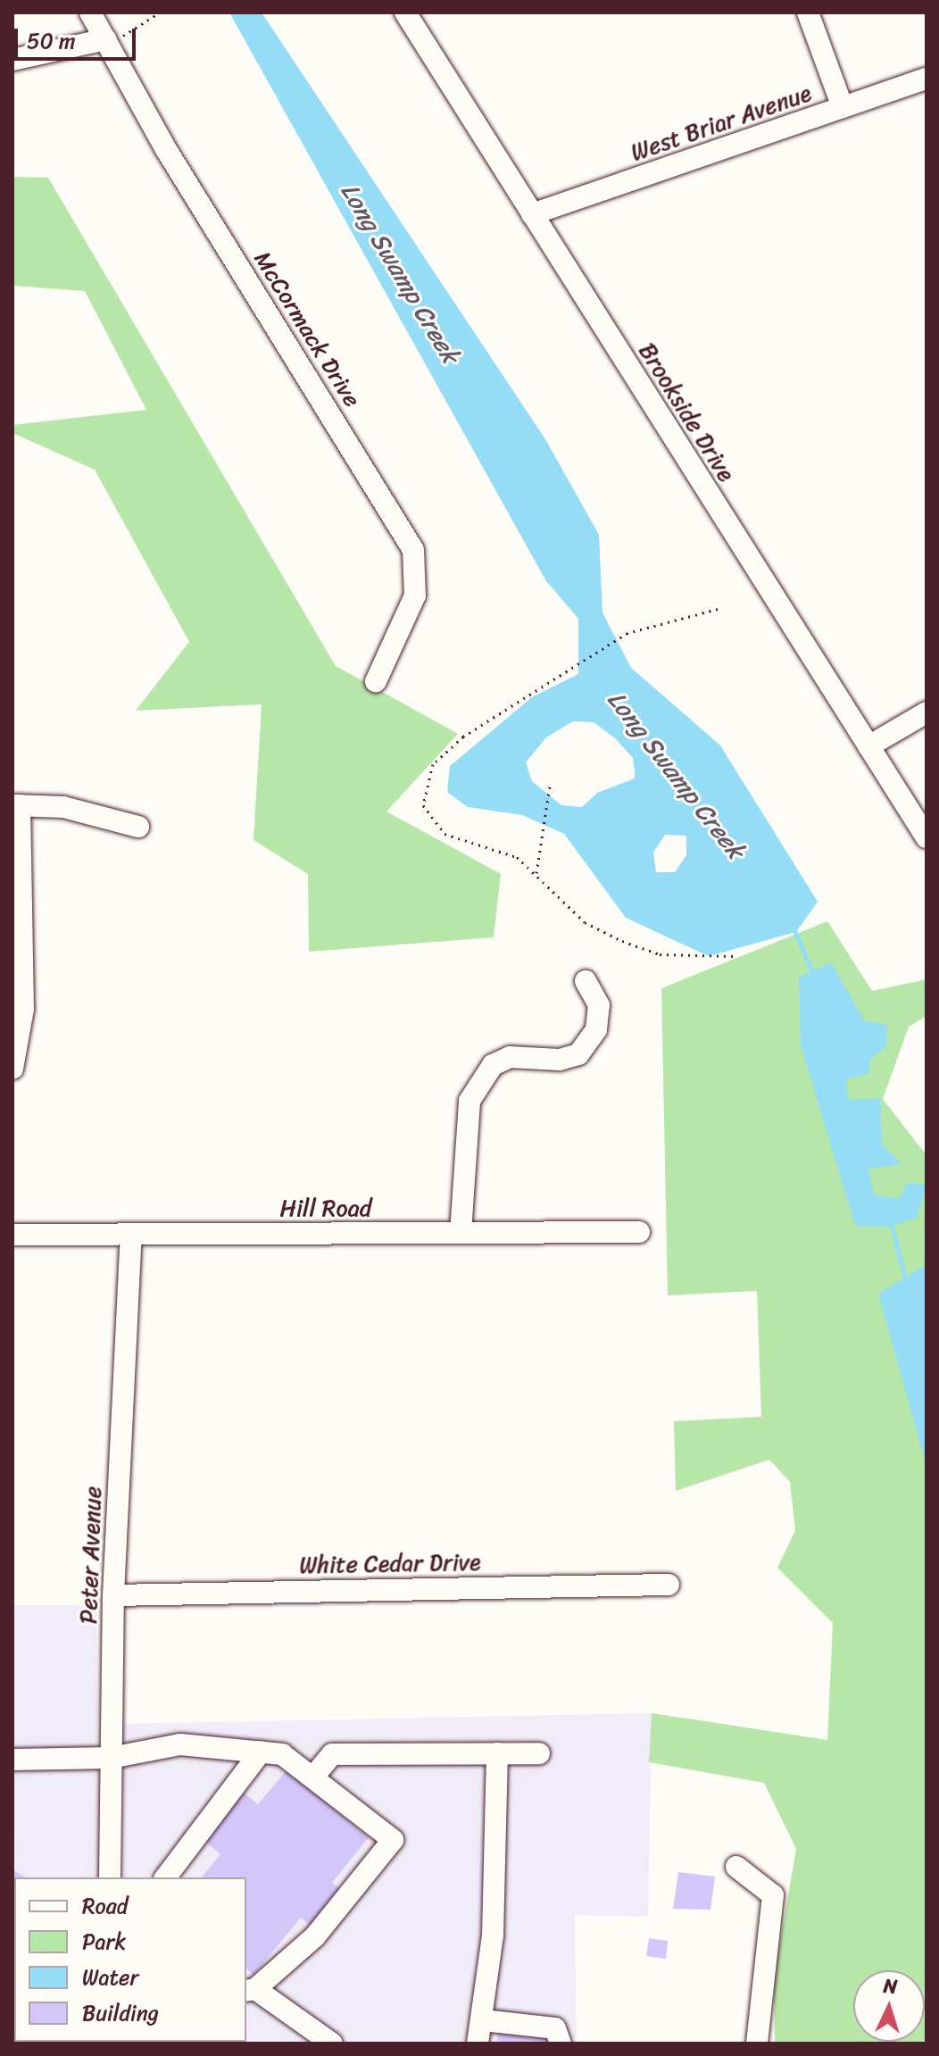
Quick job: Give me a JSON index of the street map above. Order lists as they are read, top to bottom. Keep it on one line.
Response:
{"streets":{"street":["West Briar Avenue","McCormack Drive","Brookside Drive","Hill Road","Peter Avenue","White Cedar Drive"]},"crossings":[["West Briar Avenue","Brookside Drive"],["Hill Road","Peter Avenue"],["Peter Avenue","White Cedar Drive"]],"water":["Long Swamp Creek"],"legend":["Road","Park","Water","Building"],"scale_bar":"50 m","north":"top"}
